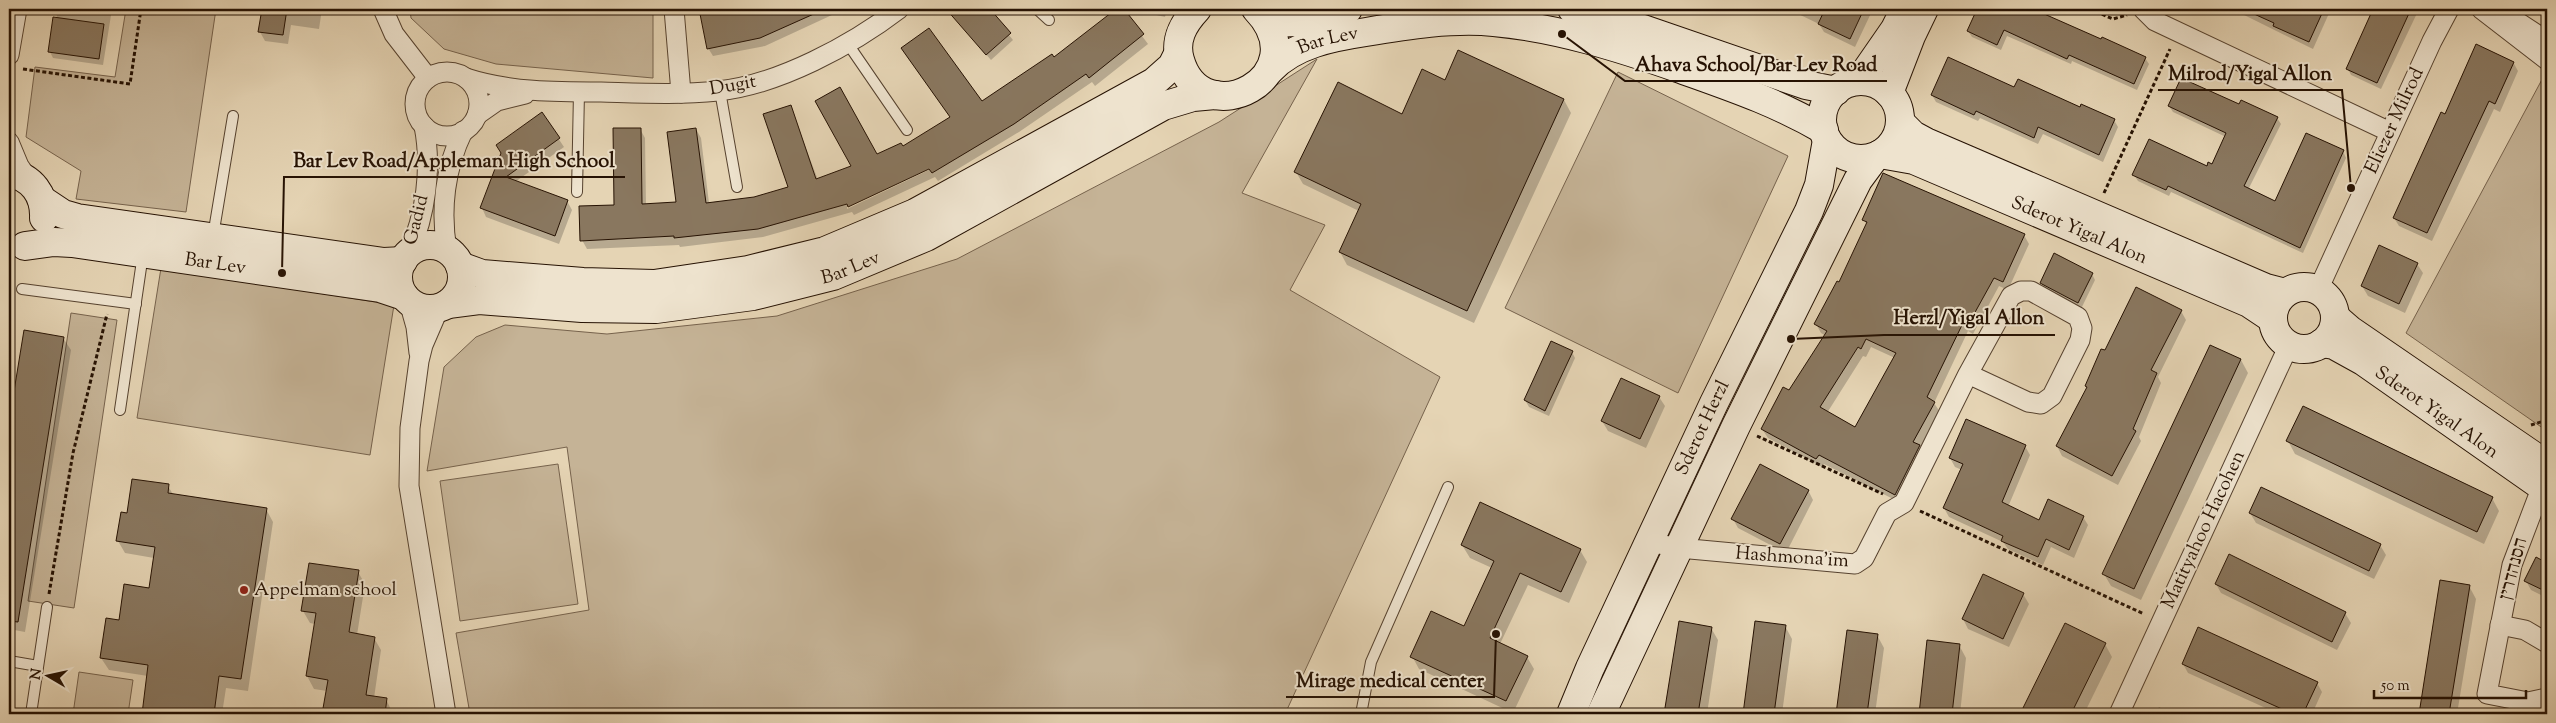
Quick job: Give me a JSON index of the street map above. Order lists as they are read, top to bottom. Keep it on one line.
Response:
{"streets":{"street":["Bar Lev","Dugit","Eliezer Milrod","Gadid","Sderot Yigal Alon","Sderot Herzl","Matityahoo Hacohen","Hashmona'im","הסנהדרין"]},"crossings":[["Bar Lev","Gadid"],["Bar Lev","Sderot Yigal Alon"],["Bar Lev","Sderot Herzl"],["Dugit","Gadid"],["Eliezer Milrod","Sderot Yigal Alon"],["Eliezer Milrod","Matityahoo Hacohen"],["Sderot Yigal Alon","Sderot Herzl"],["Sderot Yigal Alon","Matityahoo Hacohen"],["Sderot Yigal Alon","הסנהדרין"],["Sderot Herzl","Hashmona'im"]],"places":["Ahava School/Bar Lev Road","Milrod/Yigal Allon","Bar Lev Road/Appleman High School","Herzl/Yigal Allon","Appelman school","Mirage medical center"],"scale_bar":"50 m","north":"left"}
